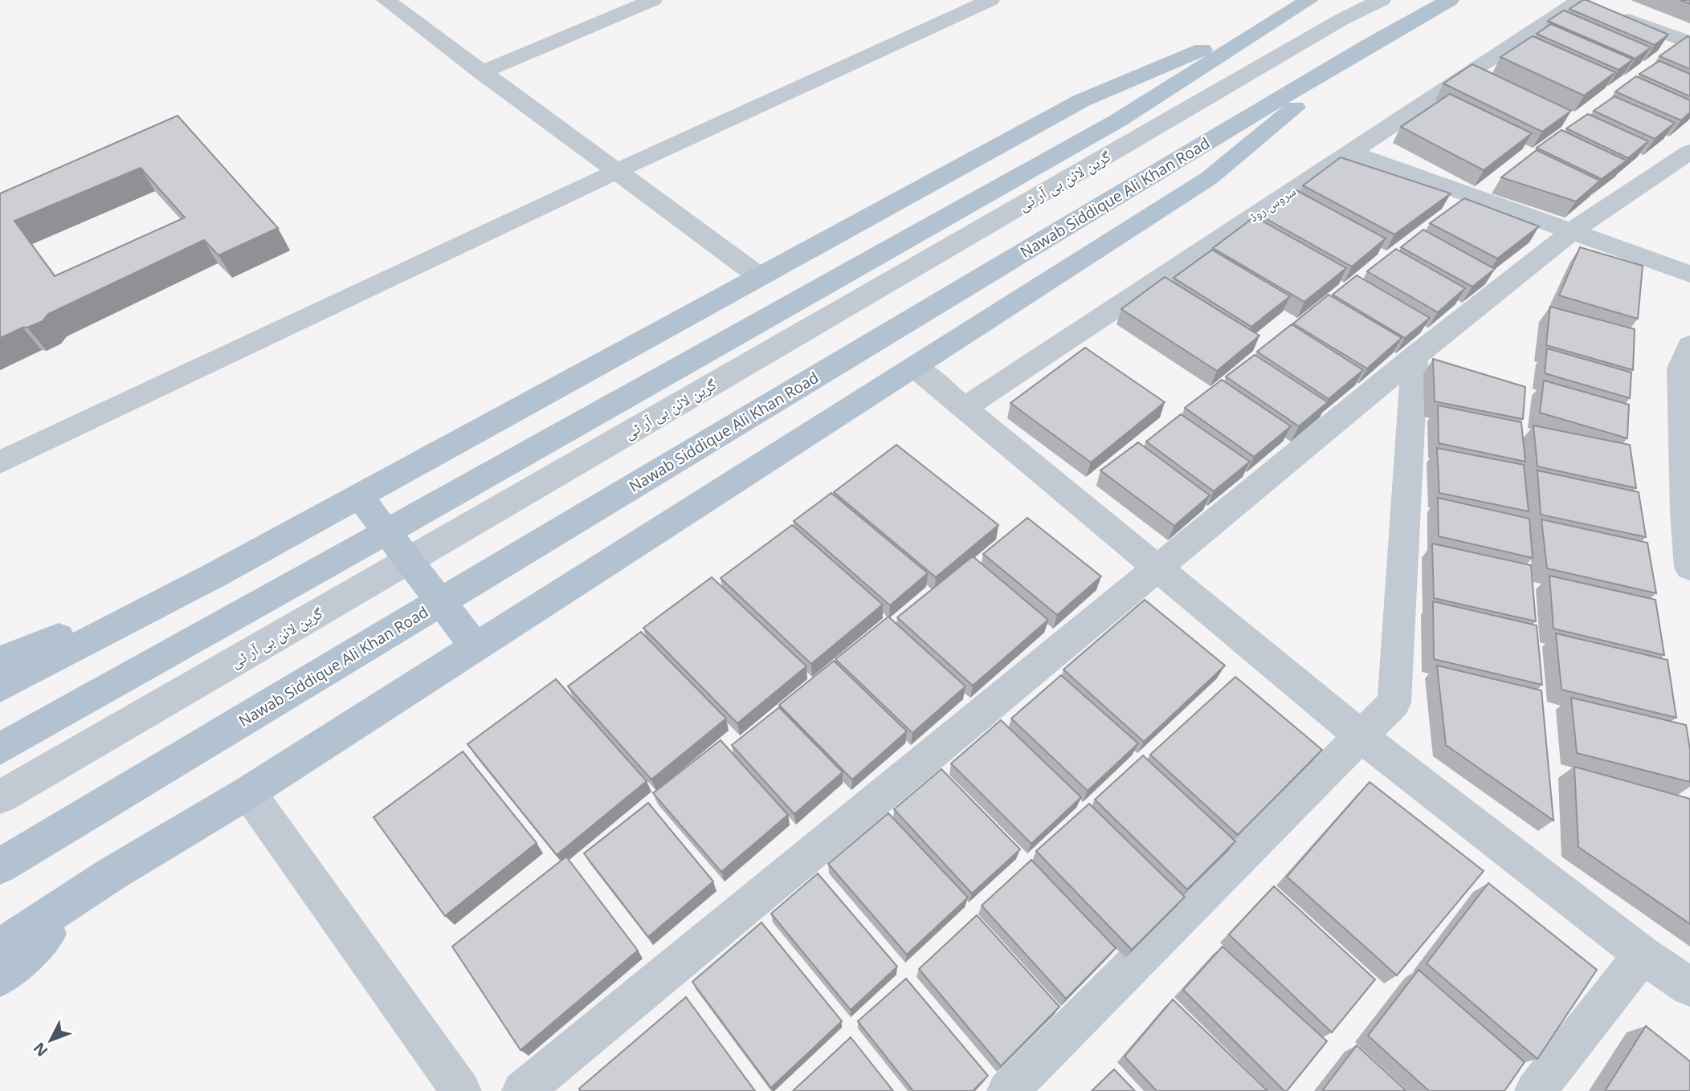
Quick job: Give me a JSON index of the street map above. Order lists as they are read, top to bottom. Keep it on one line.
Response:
{"streets":{"main road":["Nawab Siddique Ali Khan Road"],"street":["گرین لائن بی آر ٹی","سروس روڈ"]},"north":"bottom left"}
